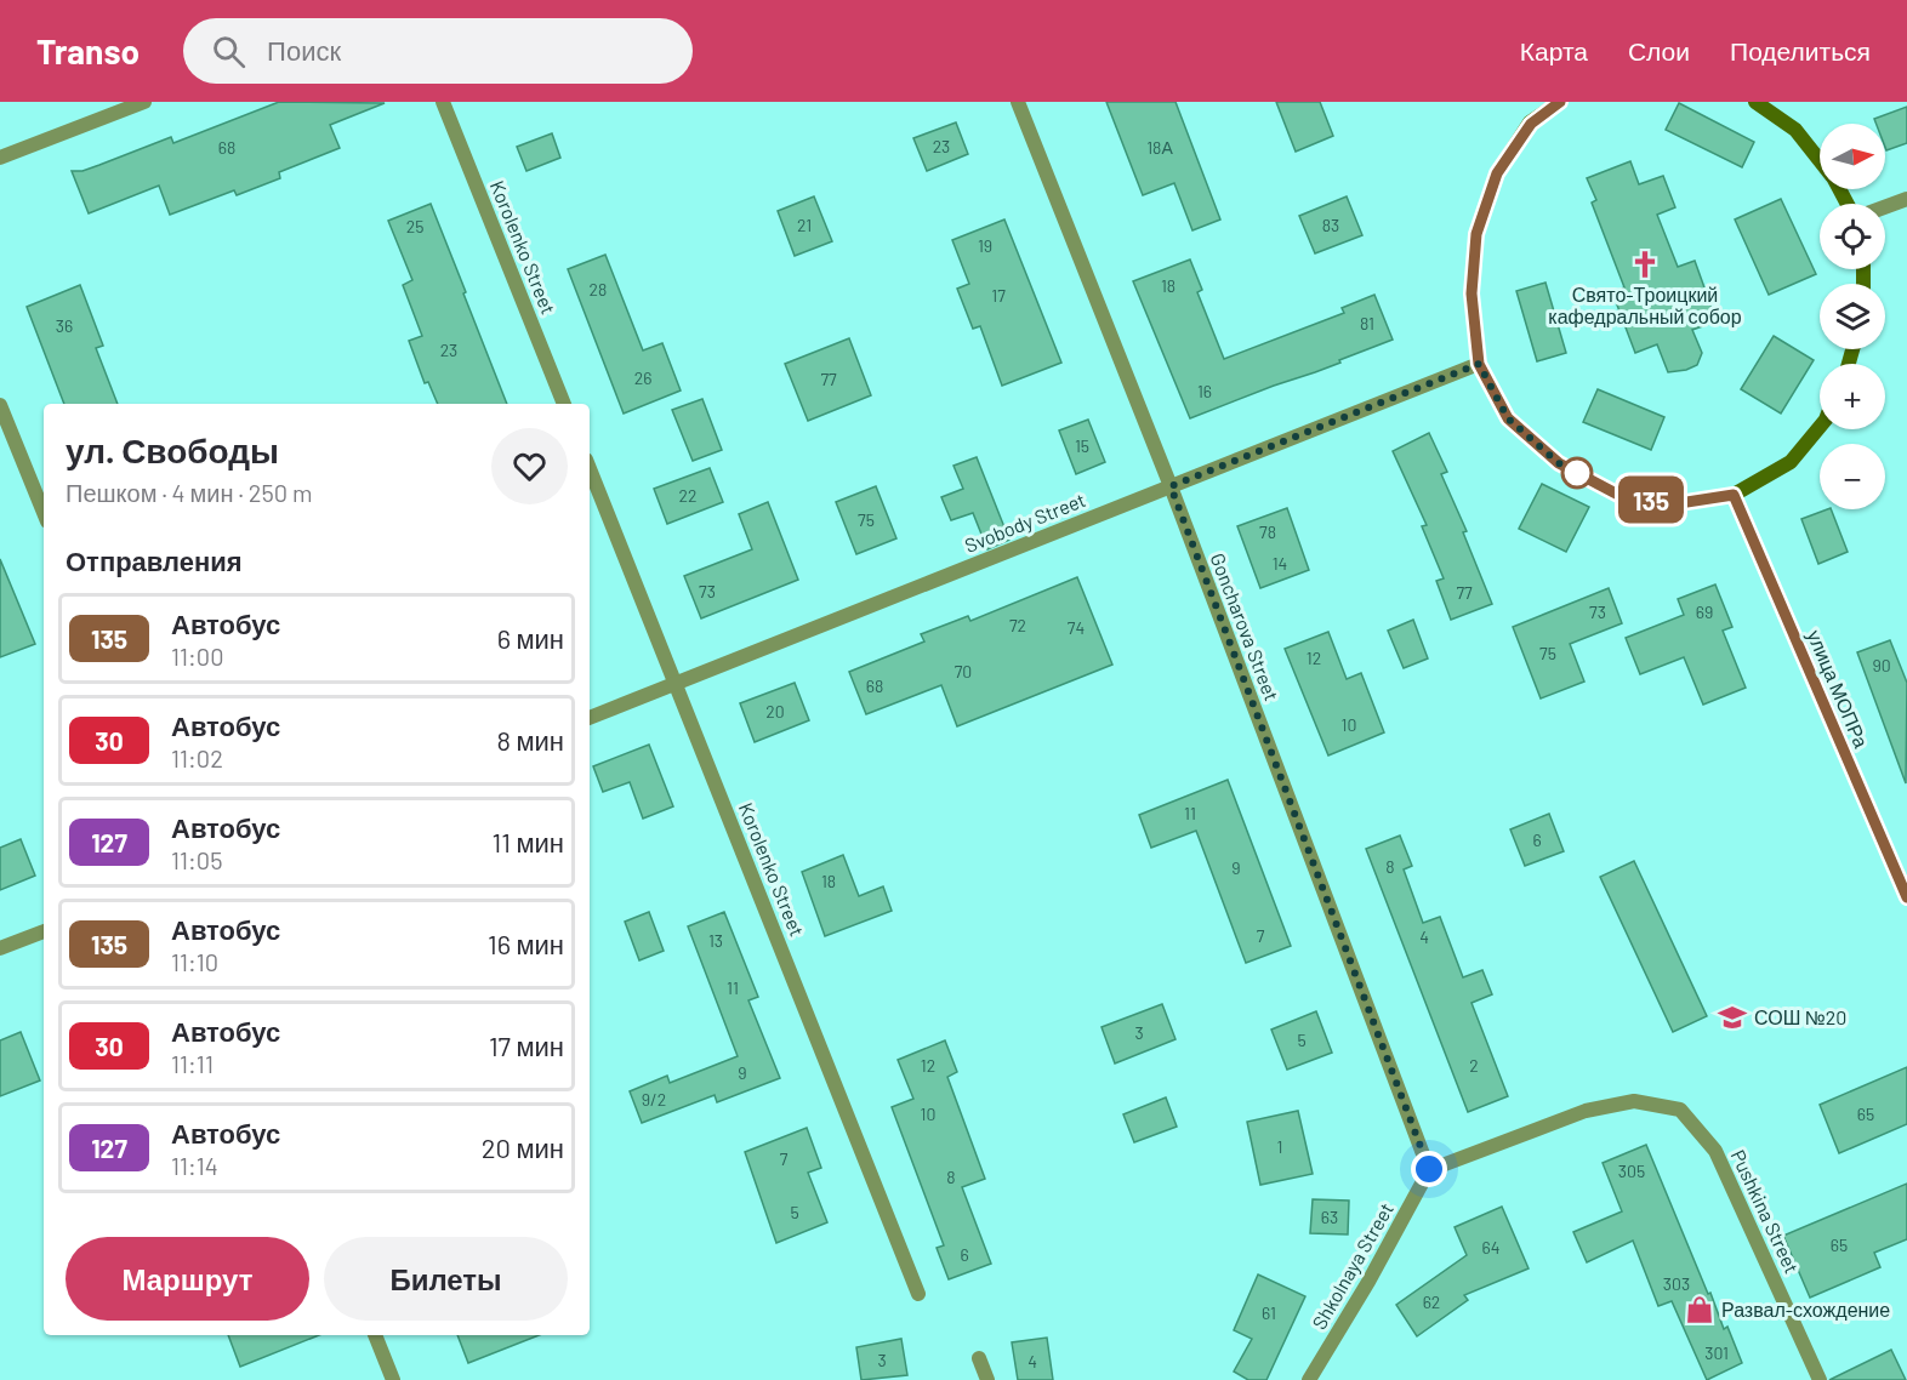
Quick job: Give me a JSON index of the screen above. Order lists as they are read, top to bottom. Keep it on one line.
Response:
{"streets":{"main road":["улица МОПРа"],"street":["Korolenko Street","Svobody Street","Goncharova Street","Pushkina Street","Shkolnaya Street"]},"crossings":[["Korolenko Street","Svobody Street"],["Svobody Street","Goncharova Street"],["Goncharova Street","Pushkina Street"],["Goncharova Street","Shkolnaya Street"],["Pushkina Street","Shkolnaya Street"]],"places":{"church":["Свято-Троицкий кафедральный собор"],"school or university":["СОШ №20"],"shop":["Развал-схождение"]},"lines":["bus line 135"],"house_numbers":["23","68","18А","21","83","25","19","18","28","17","81","36","23","26","77","16","15","22","75","78","14","73","77","73","69","72","74","75","12","90","70","68","20","10","11","6","8","9","18","7","4","13","11","3","5","12","2","9","9/2","10","65","1","7","305","8","5","63","65","64","6","303","62","61","301","3","4"],"north":"right","page":{"header":"Transo","search":"Поиск","nav":["Карта","Слои","Поделиться"],"on_map":"135","map_buttons":["+","−"],"heading":[["ул. Свободы","Пешком · 4 мин · 250 m"],"Отправления"],"list":[{"mark":"135","name":"Автобус","note":"11:00","value":"6 мин"},{"mark":"30","name":"Автобус","note":"11:02","value":"8 мин"},{"mark":"127","name":"Автобус","note":"11:05","value":"11 мин"},{"mark":"135","name":"Автобус","note":"11:10","value":"16 мин"},{"mark":"30","name":"Автобус","note":"11:11","value":"17 мин"},{"mark":"127","name":"Автобус","note":"11:14","value":"20 мин"}],"buttons":["Маршрут","Билеты"]}}
